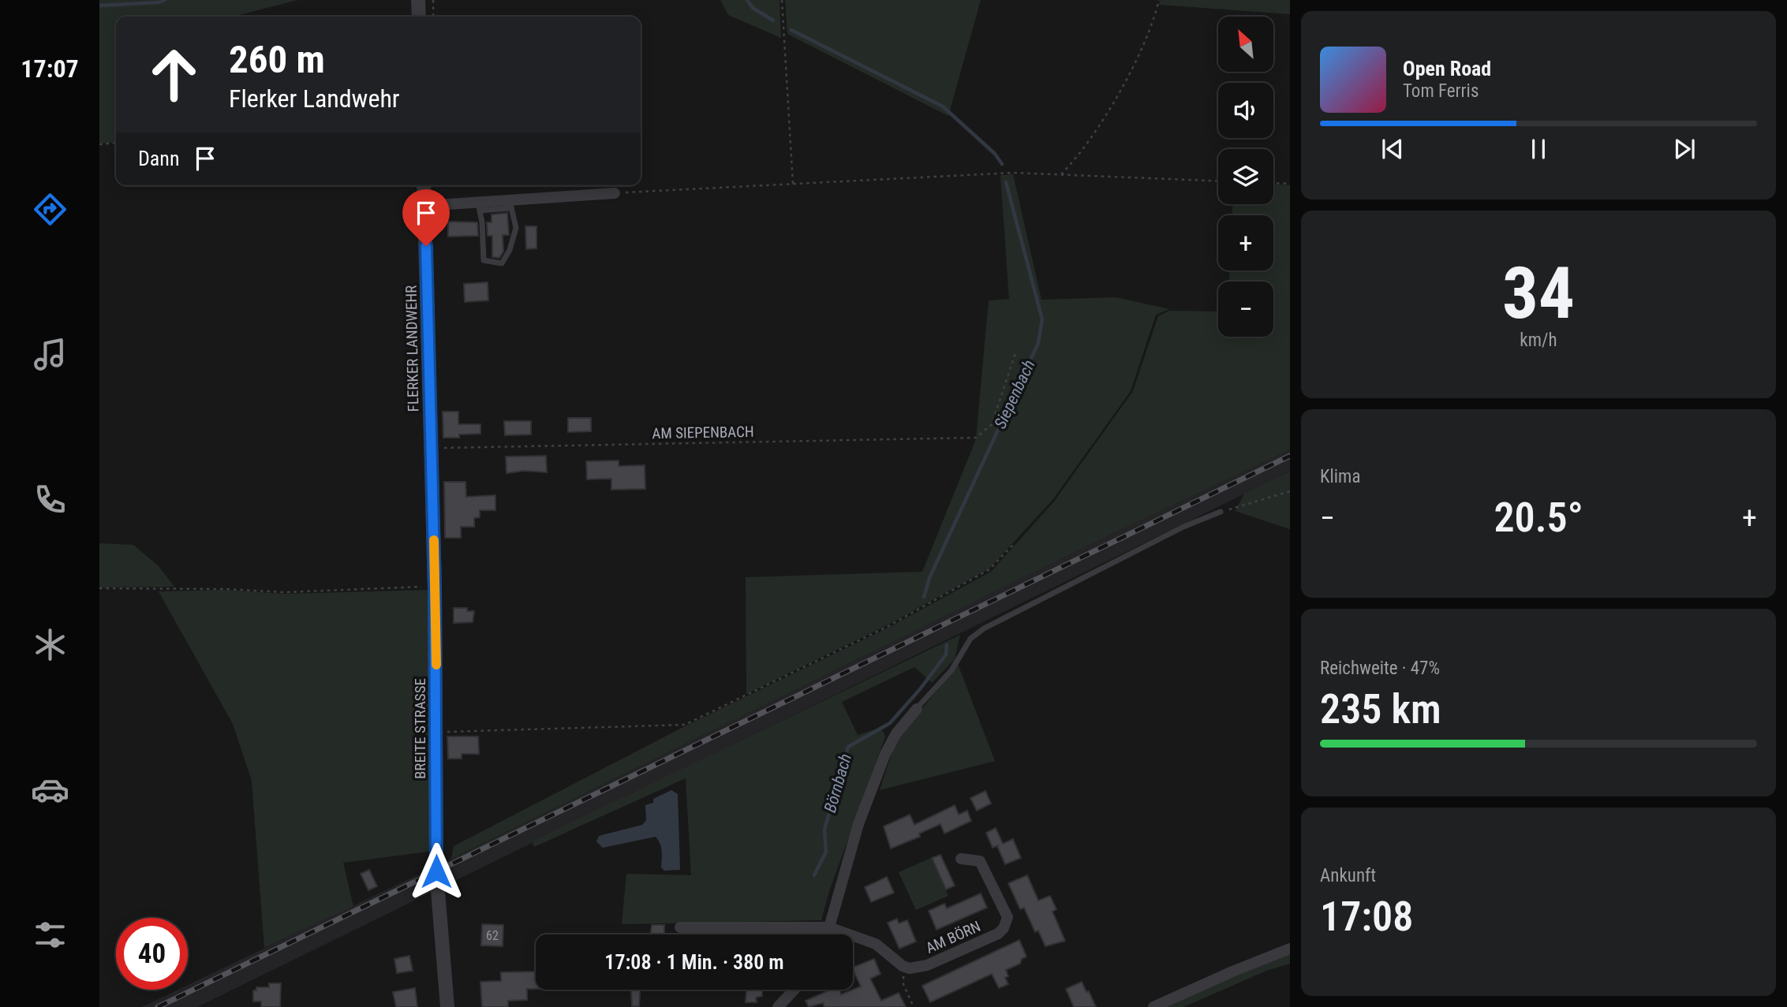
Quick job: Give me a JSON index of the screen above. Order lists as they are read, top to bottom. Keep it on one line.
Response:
{"streets":{"street":["FLERKER LANDWEHR","BREITE STRASSE","AM BÖRN"],"path":["AM SIEPENBACH"]},"crossings":[["FLERKER LANDWEHR","AM SIEPENBACH"],["FLERKER LANDWEHR","BREITE STRASSE"],["AM SIEPENBACH","BREITE STRASSE"]],"water":["Siepenbach","Börnbach"],"house_numbers":["62"],"north":"top left","page":{"tabs":"17:07","map_buttons":["+","−"],"turn":["260 m","Flerker Landwehr"],"song":["Open Road","Tom Ferris"],"then":"Dann","tile":[["34","km/h"],"Klima",["Reichweite · 47%","235 km"],["Ankunft","17:08"]],"heat":["−","20.5°","+"],"limit":"40","trip":"17:08 · 1 Min. · 380 m"}}
